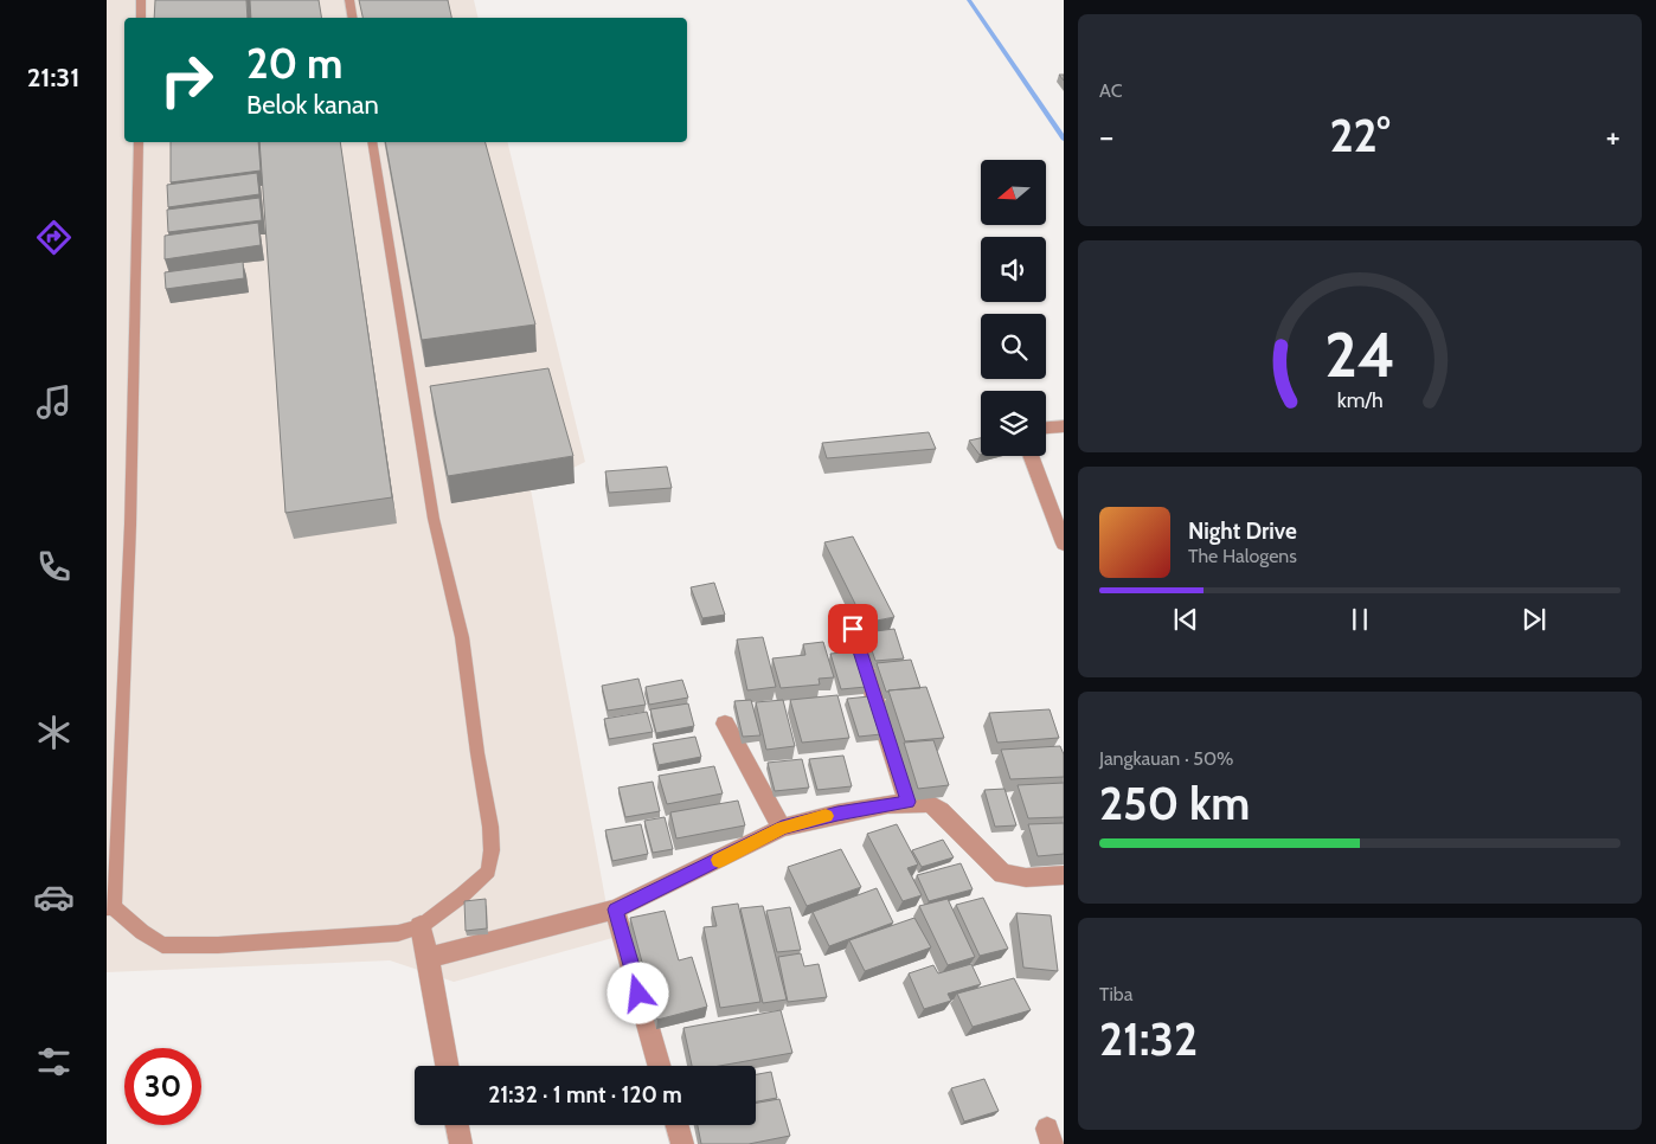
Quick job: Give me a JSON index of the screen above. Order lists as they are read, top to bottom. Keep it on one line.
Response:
{"north":"left","page":{"tabs":"21:31","tile":["AC",["Jangkauan · 50%","250 km"],["Tiba","21:32"]],"turn":["20 m","Belok kanan"],"heat":["−","22°","+"],"song":["Night Drive","The Halogens"],"limit":"30","trip":"21:32 · 1 mnt · 120 m","gauge":["24","km/h"]}}
